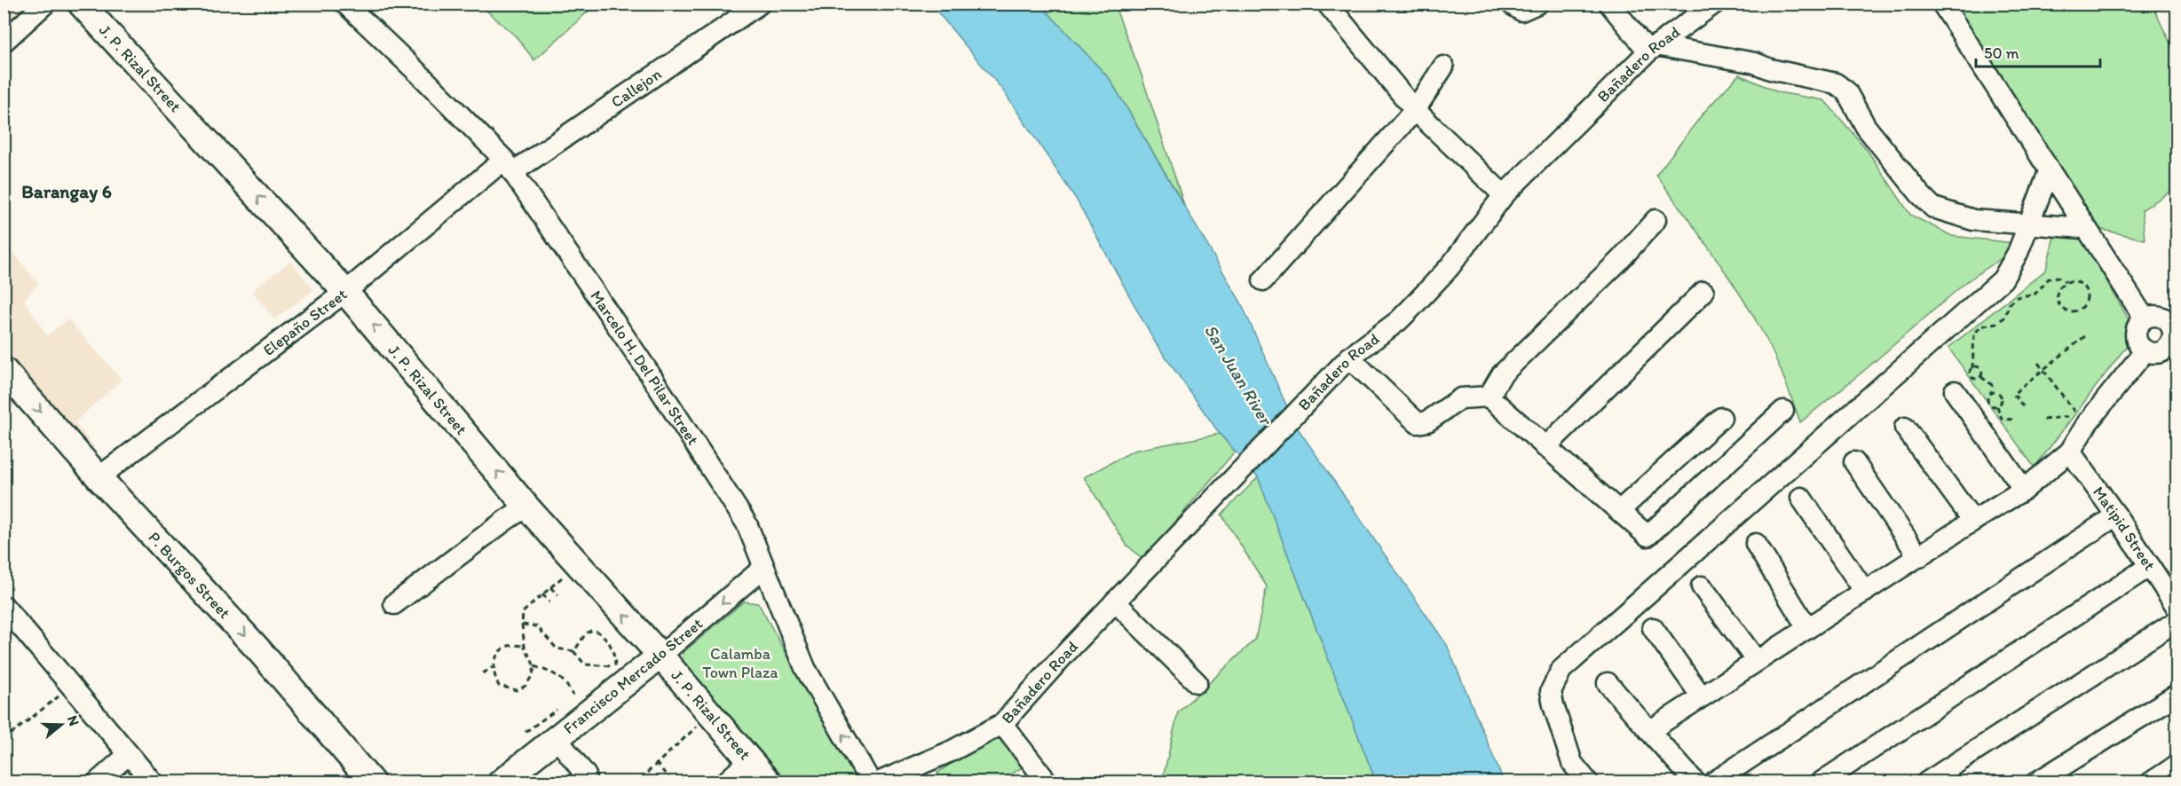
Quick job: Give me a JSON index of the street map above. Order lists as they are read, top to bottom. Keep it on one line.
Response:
{"streets":{"main road":["J. P. Rizal Street","P. Burgos Street","Francisco Mercado Street"],"street":["Bañadero Road","Callejon","Elepaño Street","Marcelo H. Del Pilar Street","Matipid Street"]},"crossings":[["J. P. Rizal Street","Elepaño Street"],["J. P. Rizal Street","Francisco Mercado Street"],["Callejon","Elepaño Street"],["Callejon","Marcelo H. Del Pilar Street"],["Elepaño Street","Marcelo H. Del Pilar Street"],["Elepaño Street","P. Burgos Street"],["Marcelo H. Del Pilar Street","Francisco Mercado Street"]],"one_way":["J. P. Rizal Street","P. Burgos Street","Francisco Mercado Street"],"districts":["Barangay 6"],"water":["San Juan River"],"parks":["Calamba Town Plaza"],"scale_bar":"50 m","north":"right"}
